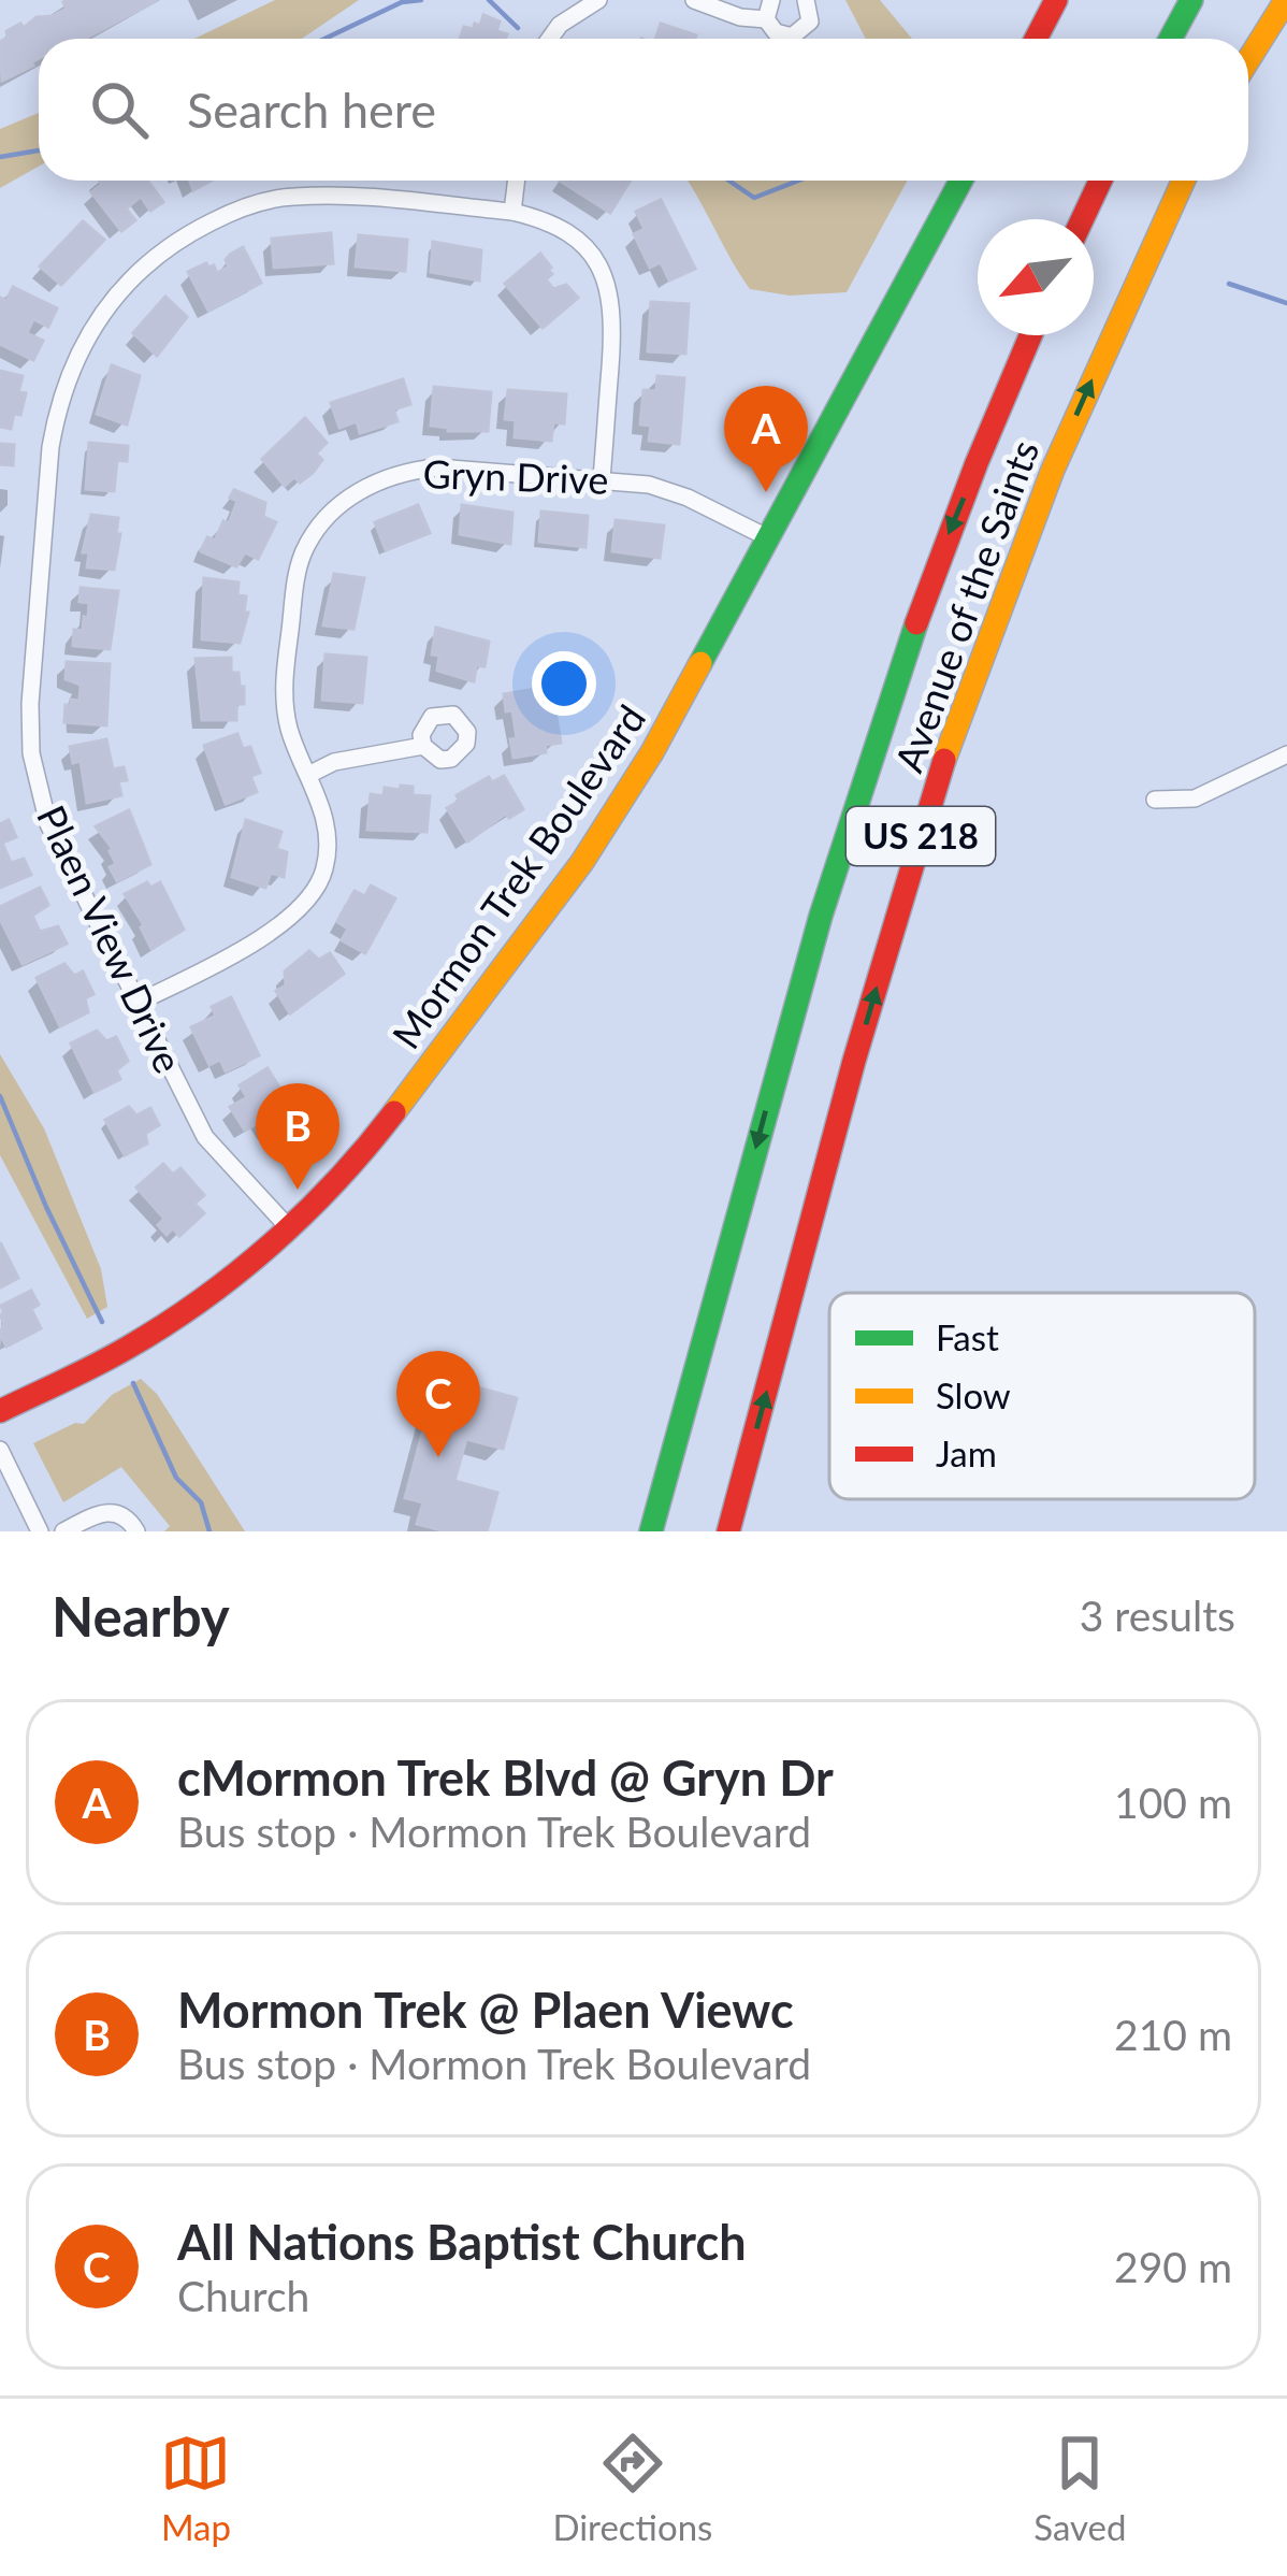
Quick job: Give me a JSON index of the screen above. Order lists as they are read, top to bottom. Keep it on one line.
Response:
{"streets":{"main road":["Avenue of the Saints","US 218","Mormon Trek Boulevard"],"street":["Gryn Drive","Plaen View Drive"]},"crossings":[["Gryn Drive","Mormon Trek Boulevard"],["Gryn Drive","Plaen View Drive"],["Mormon Trek Boulevard","Plaen View Drive"]],"legend":["Fast","Slow","Jam"],"north":"bottom left","page":{"search":"Search here","pins":["A","B","C"],"heading":["Nearby","3 results"],"list":[{"mark":"A","name":"cMormon Trek Blvd @ Gryn Dr","note":"Bus stop · Mormon Trek Boulevard","value":"100 m"},{"mark":"B","name":"Mormon Trek @ Plaen Viewc","note":"Bus stop · Mormon Trek Boulevard","value":"210 m"},{"mark":"C","name":"All Nations Baptist Church","note":"Church","value":"290 m"}],"nav":["Map","Directions","Saved"]}}
